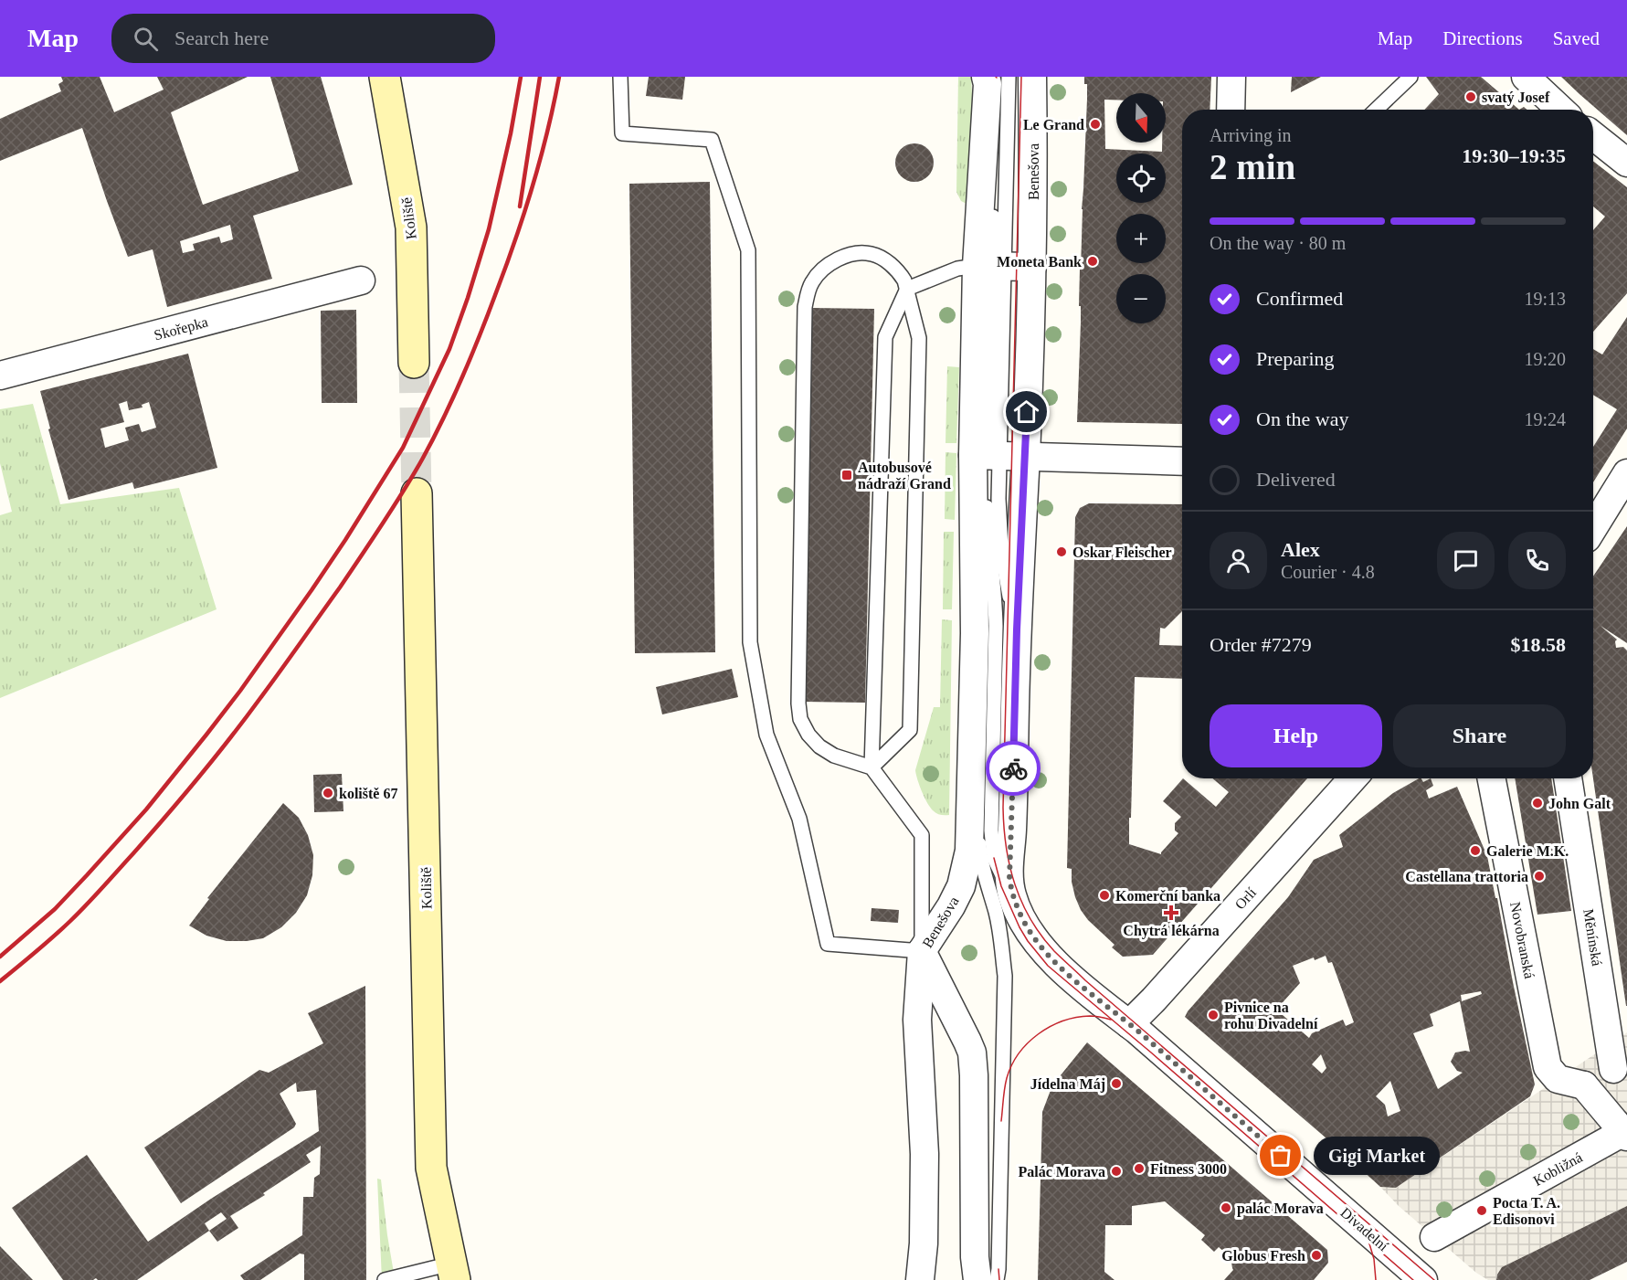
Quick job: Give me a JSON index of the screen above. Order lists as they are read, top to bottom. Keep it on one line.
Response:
{"streets":{"main road":["Koliště"],"street":["Benešova","Skořepka","Orlí","Měnínská","Novobranská","Kobližná","Divadelní"]},"crossings":[["Benešova","Divadelní"],["Orlí","Divadelní"],["Měnínská","Novobranská"],["Měnínská","Kobližná"],["Novobranská","Kobližná"]],"places":{"other":["svatý Josef","Le Grand","Moneta Bank","Oskar Fleischer","koliště 67","John Galt","Galerie M.K.","Castellana trattoria","Komerční banka","Pivnice na rohu Divadelní","Jídelna Máj","Gigi Market","Fitness 3000","Palác Morava","palác Morava","Pocta T. A. Edisonovi","Globus Fresh"],"transit":["Autobusové nádraží Grand"],"health":["Chytrá lékárna"]},"north":"bottom","page":{"header":"Map","search":"Search here","nav":["Map","Directions","Saved"],"map_buttons":["+","−"],"heading":["2 min","Arriving in","19:30–19:35"],"panel":["Alex","Courier · 4.8","Order #7279","$18.58"],"bar":"On the way · 80 m","list":[["Confirmed","19:13"],["Preparing","19:20"],["On the way","19:24"],"Delivered"],"buttons":["Help","Share"],"bubble":"Gigi Market"}}
